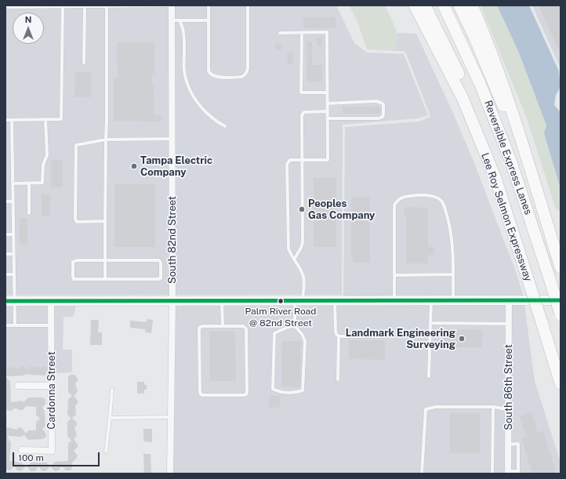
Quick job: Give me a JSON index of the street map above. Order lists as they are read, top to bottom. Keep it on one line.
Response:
{"streets":{"highway":["Reversible Express Lanes","Lee Roy Selmon Expressway"],"street":["South 82nd Street","South 86th Street","Cardonna Street"]},"places":["Tampa Electric Company","Peoples Gas Company","Palm River Road @ 82nd Street","Landmark Engineering Surveying"],"scale_bar":"100 m","north":"top"}
